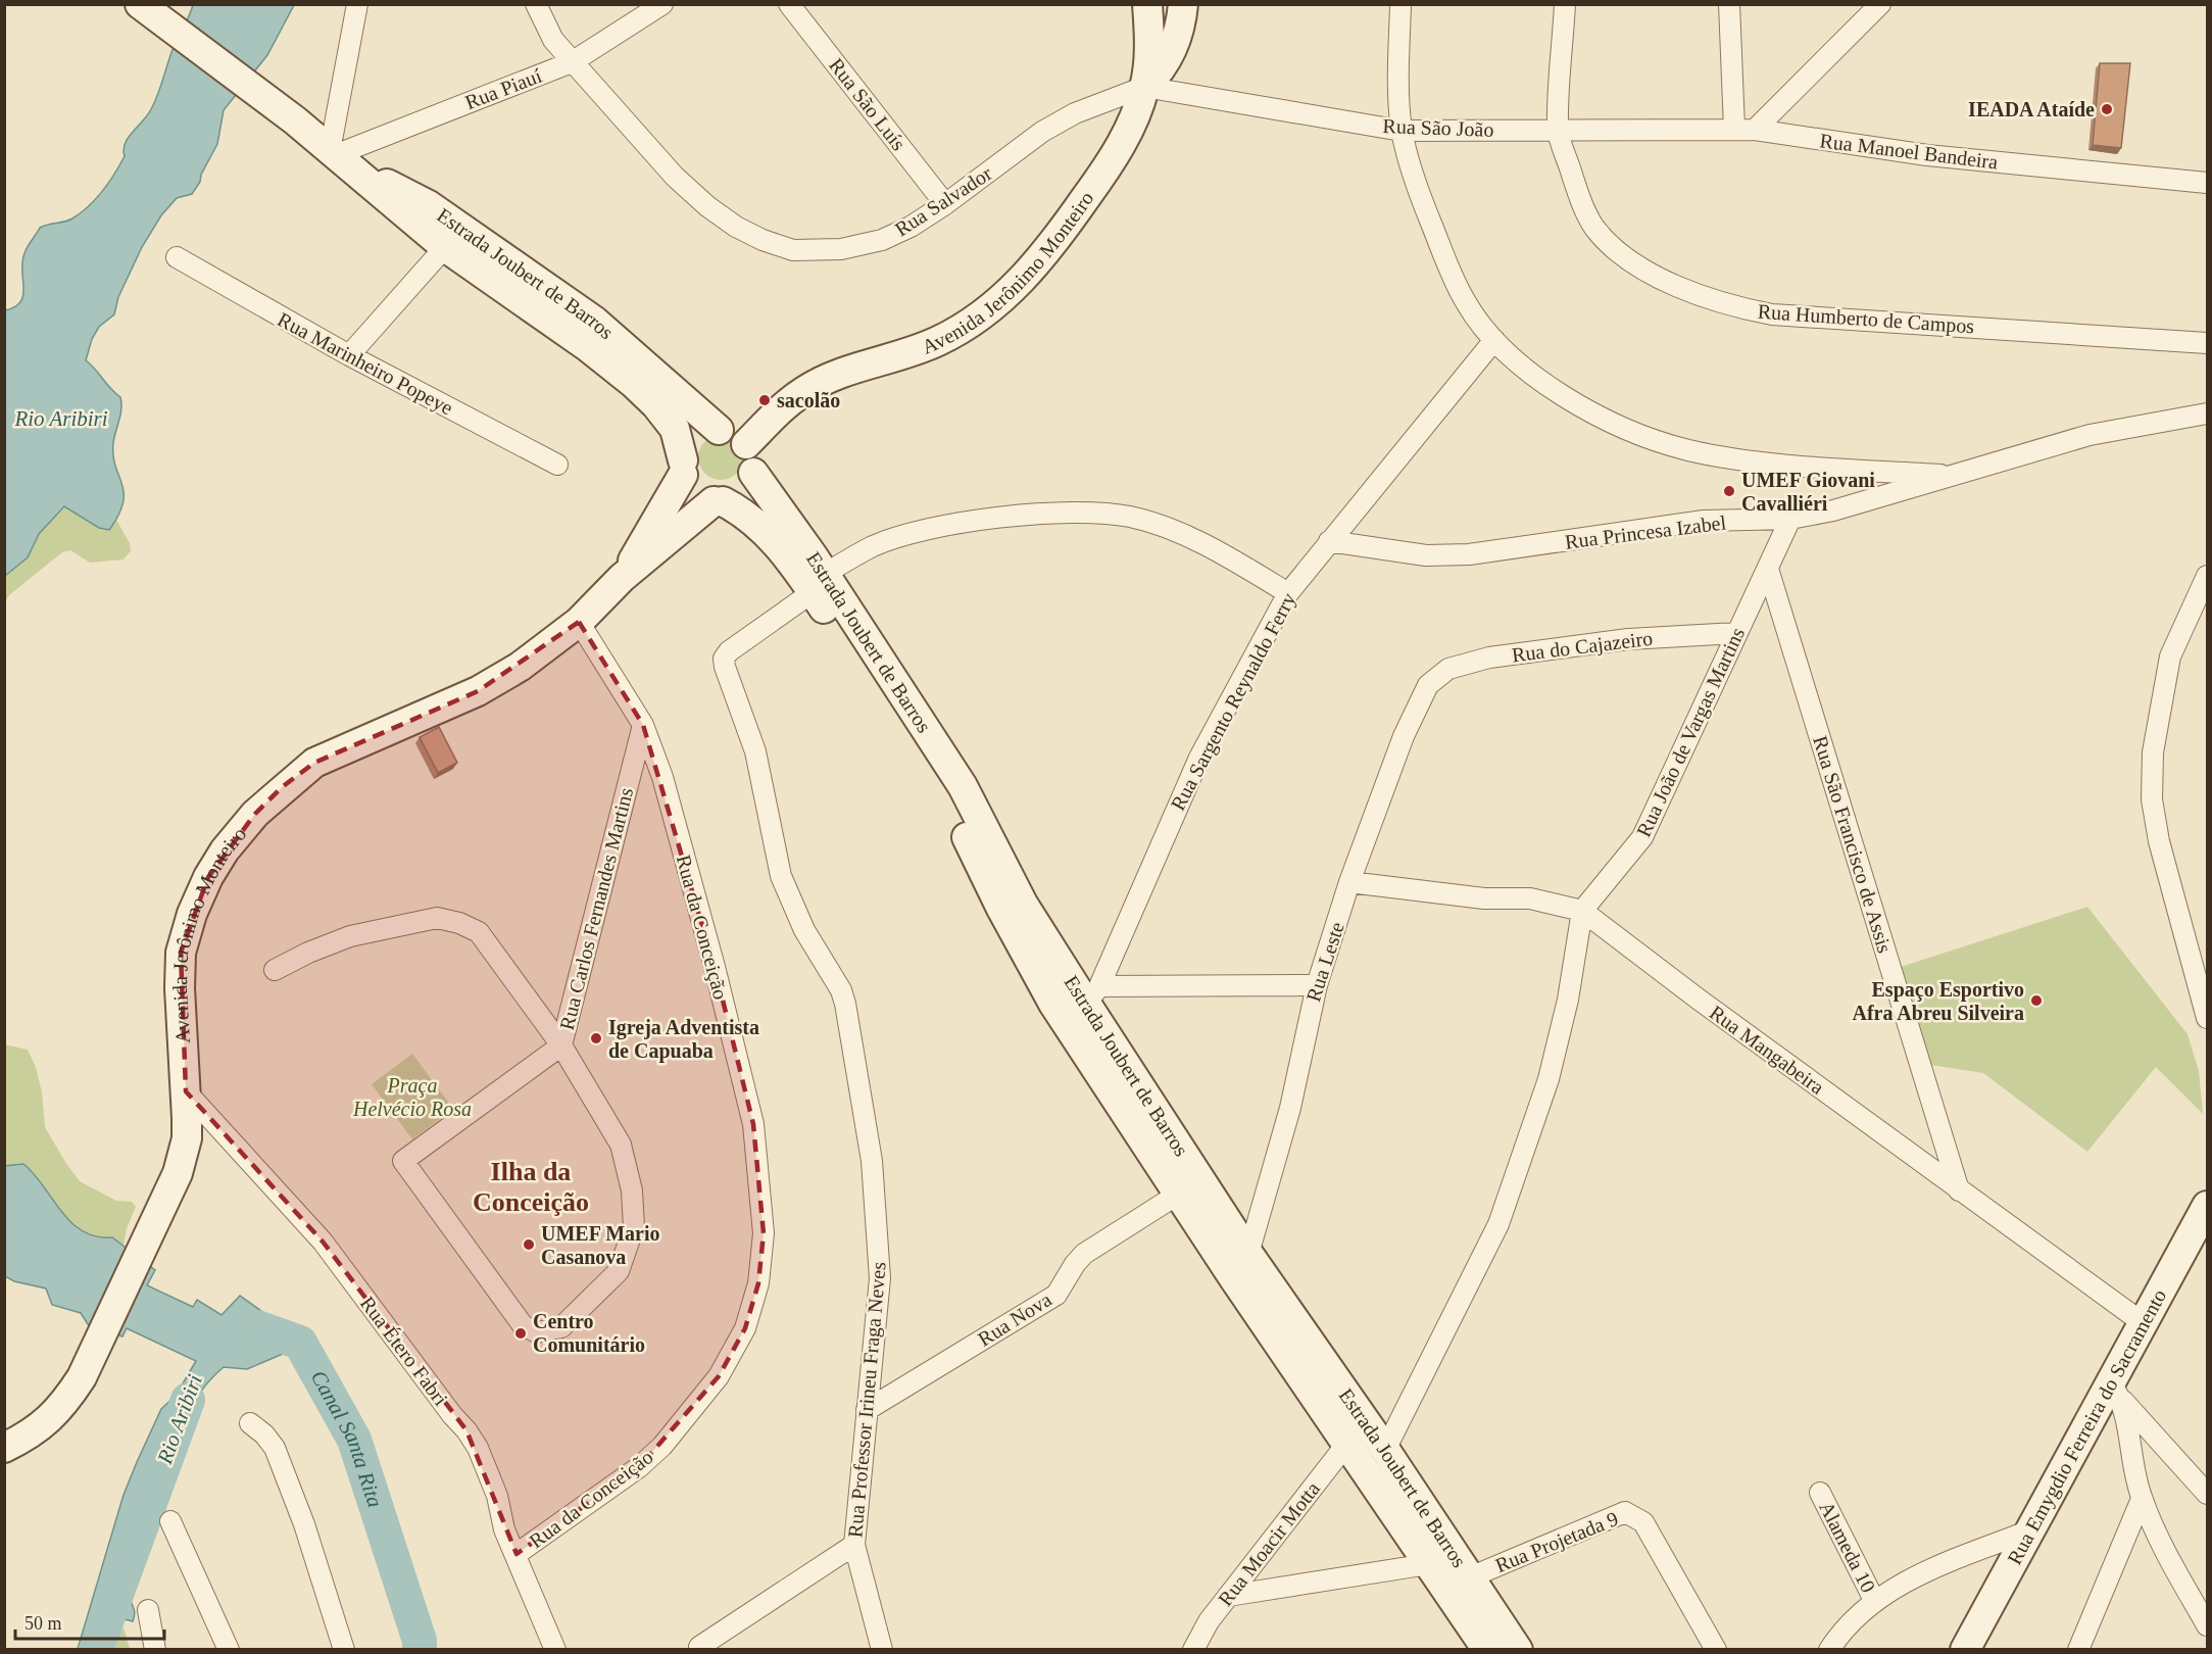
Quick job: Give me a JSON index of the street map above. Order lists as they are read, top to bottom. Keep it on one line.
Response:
{"streets":{"main road":["Avenida Jerônimo Monteiro","Estrada Joubert de Barros","Rua Emygdio Ferreira do Sacramento"],"street":["Rua Piauí","Rua São Luís","Rua São João","Rua Manoel Bandeira","Rua Salvador","Rua Humberto de Campos","Rua Marinheiro Popeye","Rua Princesa Izabel","Rua do Cajazeiro","Rua Sargento Reynaldo Ferry","Rua João de Vargas Martins","Rua São Francisco de Assis","Rua Carlos Fernandes Martins","Rua da Conceição","Rua Leste","Rua Mangabeira","Rua Nova","Rua Étero Fabri","Rua Professor Irineu Fraga Neves","Rua Projetada 9","Rua Moacir Motta","Alameda 10"]},"crossings":[["Rua Piauí","Rua Salvador"],["Rua Piauí","Estrada Joubert de Barros"],["Rua São Luís","Rua Salvador"],["Rua São João","Rua Manoel Bandeira"],["Rua São João","Rua Salvador"],["Rua São João","Avenida Jerônimo Monteiro"],["Rua São João","Rua Humberto de Campos"],["Rua Salvador","Avenida Jerônimo Monteiro"],["Avenida Jerônimo Monteiro","Estrada Joubert de Barros"],["Avenida Jerônimo Monteiro","Rua da Conceição"],["Avenida Jerônimo Monteiro","Rua Étero Fabri"],["Estrada Joubert de Barros","Rua Sargento Reynaldo Ferry"],["Estrada Joubert de Barros","Rua Leste"],["Estrada Joubert de Barros","Rua Nova"],["Estrada Joubert de Barros","Rua Professor Irineu Fraga Neves"],["Estrada Joubert de Barros","Rua Projetada 9"],["Estrada Joubert de Barros","Rua Moacir Motta"],["Rua Princesa Izabel","Rua Sargento Reynaldo Ferry"],["Rua Princesa Izabel","Rua João de Vargas Martins"],["Rua do Cajazeiro","Rua João de Vargas Martins"],["Rua do Cajazeiro","Rua Leste"],["Rua João de Vargas Martins","Rua São Francisco de Assis"],["Rua João de Vargas Martins","Rua Mangabeira"],["Rua São Francisco de Assis","Rua Mangabeira"],["Rua Carlos Fernandes Martins","Rua da Conceição"],["Rua da Conceição","Rua Étero Fabri"],["Rua Leste","Rua Mangabeira"],["Rua Mangabeira","Rua Emygdio Ferreira do Sacramento"],["Rua Nova","Rua Professor Irineu Fraga Neves"]],"districts":["Ilha da Conceição"],"water":["Rio Aribiri","Canal Santa Rita"],"parks":["Praça Helvécio Rosa"],"places":["IEADA Ataíde","sacolão","UMEF Giovani Cavalliéri","Espaço Esportivo Afra Abreu Silveira","Igreja Adventista de Capuaba","UMEF Mario Casanova","Centro Comunitário"],"scale_bar":"50 m"}
